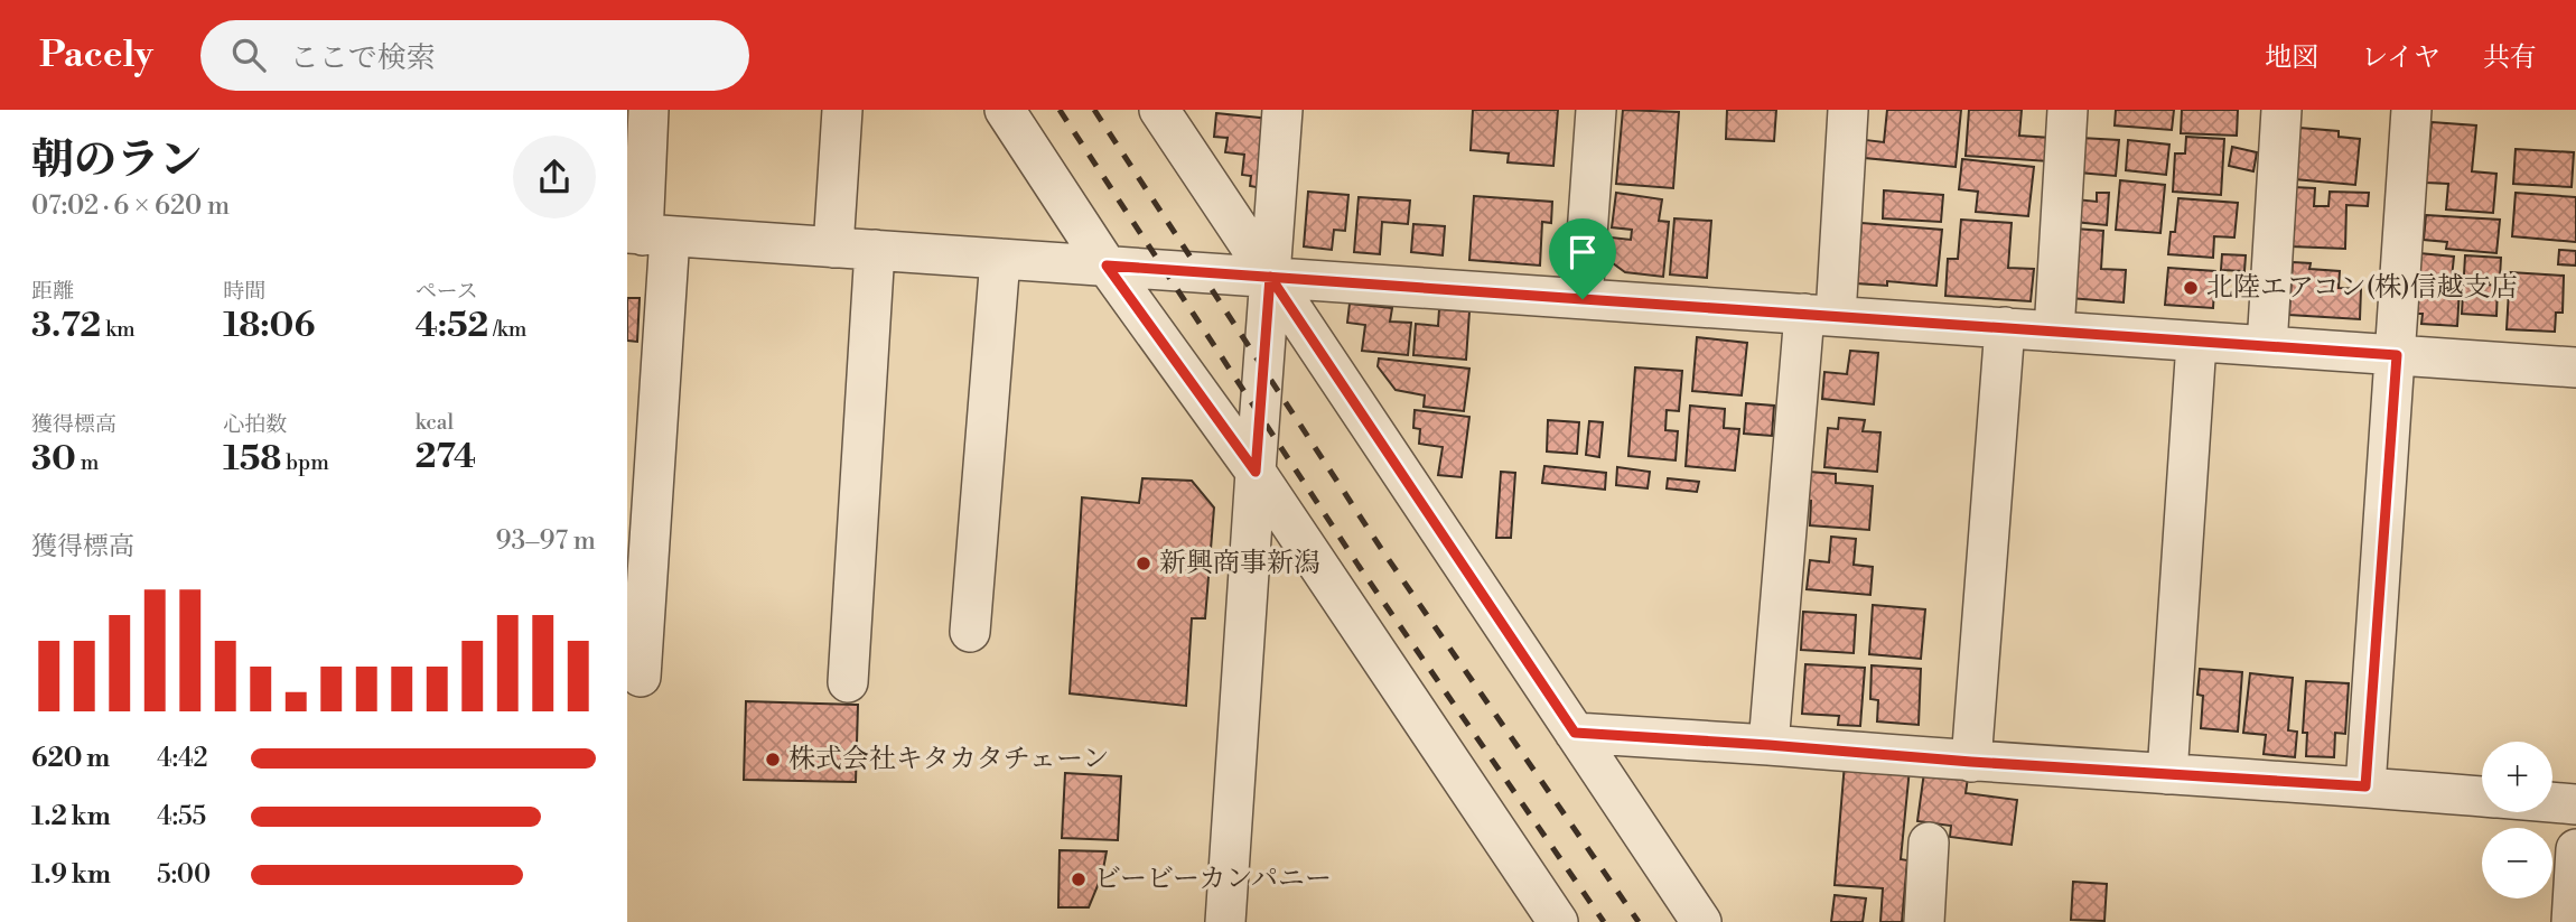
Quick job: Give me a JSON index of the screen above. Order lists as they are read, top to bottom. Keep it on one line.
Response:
{"places":["北陸エアコン(株)信越支店","新興商事新潟","株式会社キタカタチェーン","ビービーカンパニー"],"page":{"header":"Pacely","search":"ここで検索","nav":["地図","レイヤ","共有"],"heading":["朝のラン","07:02 · 6 × 620 m"],"stats":[["距離","3.72 km"],["時間","18:06"],["ペース","4:52 /km"],["獲得標高","30 m"],["心拍数","158 bpm"],["kcal","274"]],"chart":["獲得標高","93–97 m"],"list":[{"name":"620 m","note":"4:42"},{"name":"1.2 km","note":"4:55"},{"name":"1.9 km","note":"5:00"}],"map_buttons":["+","−"]}}
